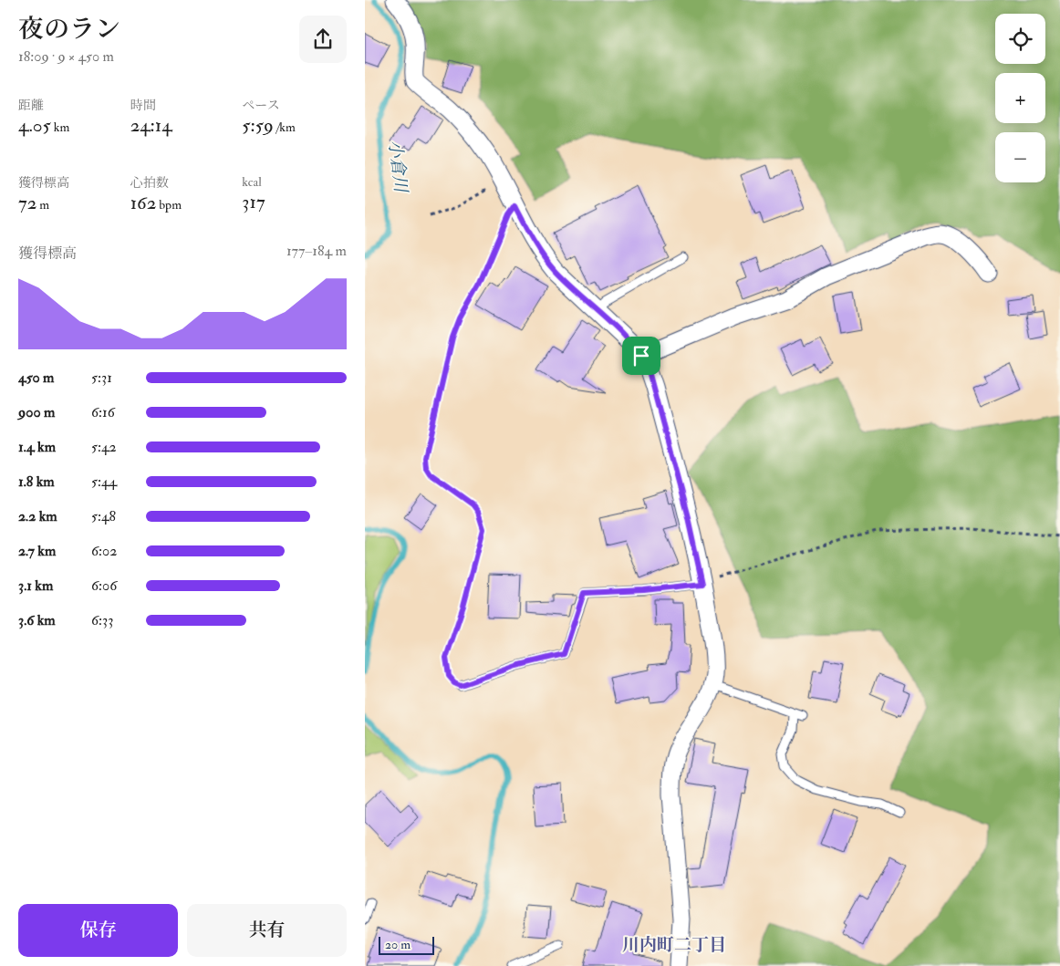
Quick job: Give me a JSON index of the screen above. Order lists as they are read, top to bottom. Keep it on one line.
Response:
{"districts":["川内町二丁目"],"water":["小倉川"],"scale_bar":"20 m","page":{"heading":["夜のラン","18:09 · 9 × 450 m"],"map_buttons":["+","−"],"stats":[["距離","4.05 km"],["時間","24:14"],["ペース","5:59 /km"],["獲得標高","72 m"],["心拍数","162 bpm"],["kcal","317"]],"chart":["獲得標高","177–184 m"],"list":[{"name":"450 m","note":"5:31"},{"name":"900 m","note":"6:16"},{"name":"1.4 km","note":"5:42"},{"name":"1.8 km","note":"5:44"},{"name":"2.2 km","note":"5:48"},{"name":"2.7 km","note":"6:02"},{"name":"3.1 km","note":"6:06"},{"name":"3.6 km","note":"6:33"}],"buttons":["保存","共有"],"scale":"20 m"}}
